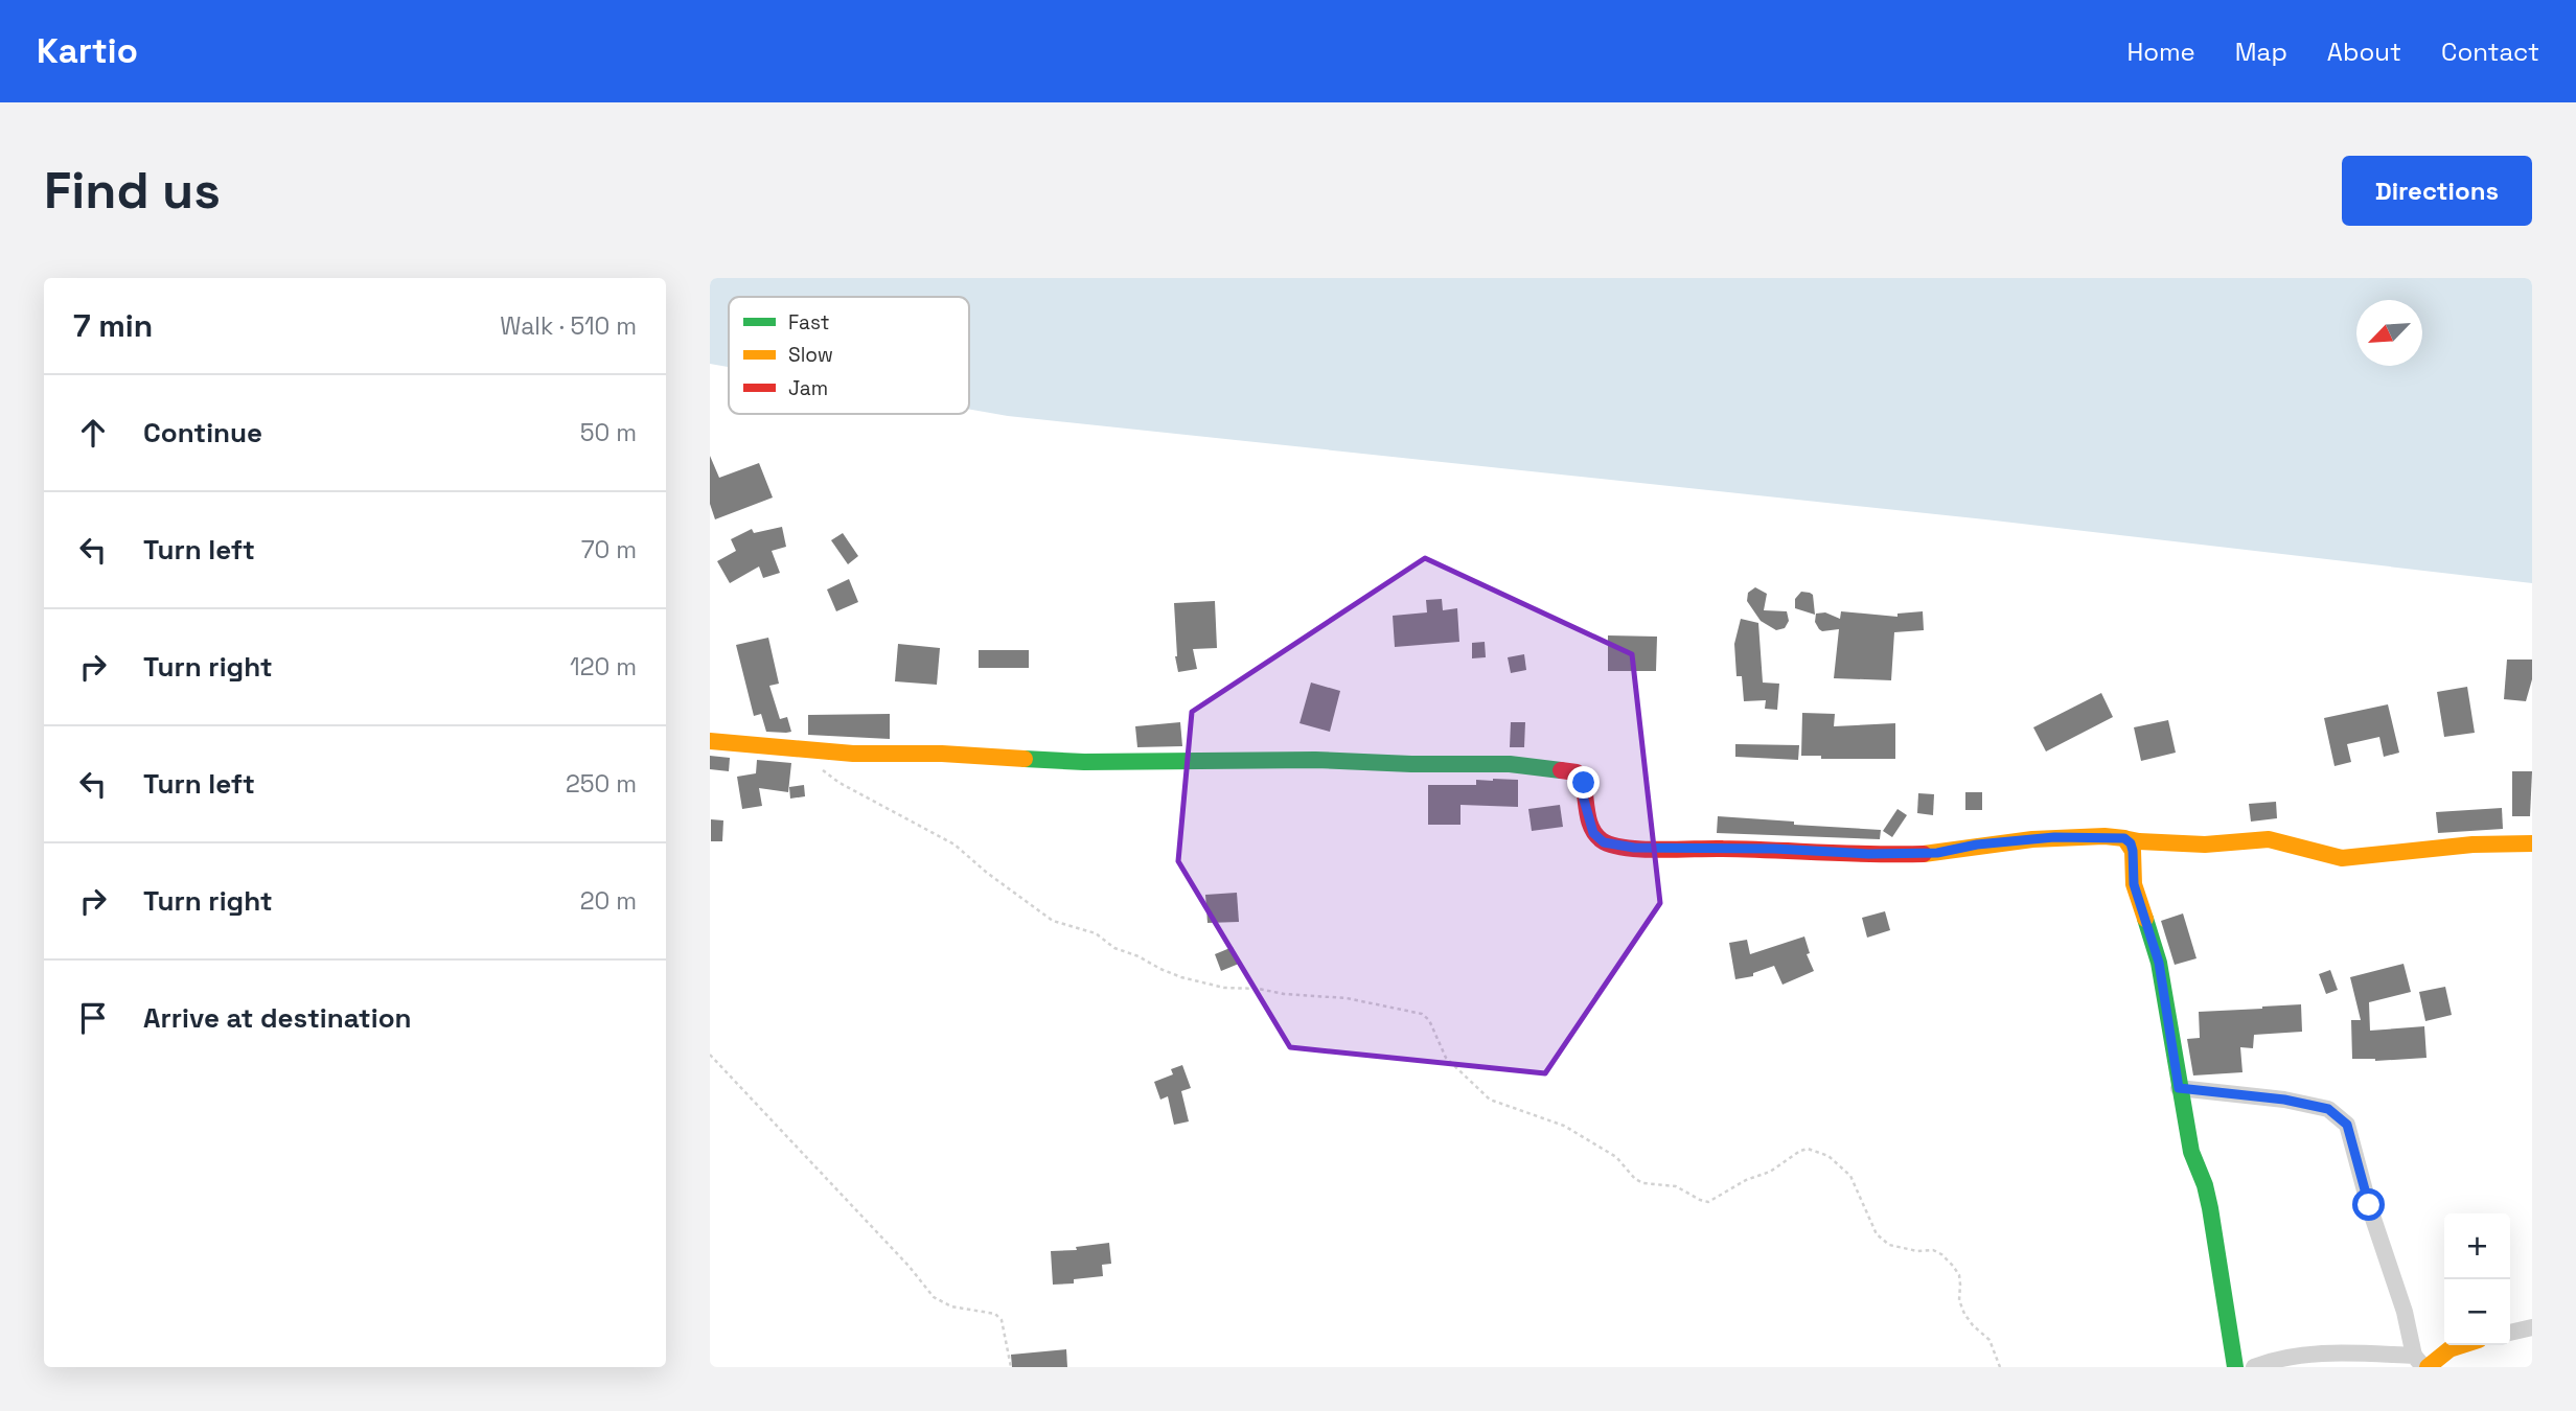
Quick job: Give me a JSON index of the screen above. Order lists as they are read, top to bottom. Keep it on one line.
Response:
{"legend":["Fast","Slow","Jam"],"north":"bottom left","page":{"header":"Kartio","nav":["Home","Map","About","Contact"],"buttons":"Directions","title":"Find us","heading":["7 min","Walk · 510 m"],"list":[["Continue","50 m"],["Turn left","70 m"],["Turn right","120 m"],["Turn left","250 m"],["Turn right","20 m"],"Arrive at destination"],"map_buttons":["+","−"]}}
